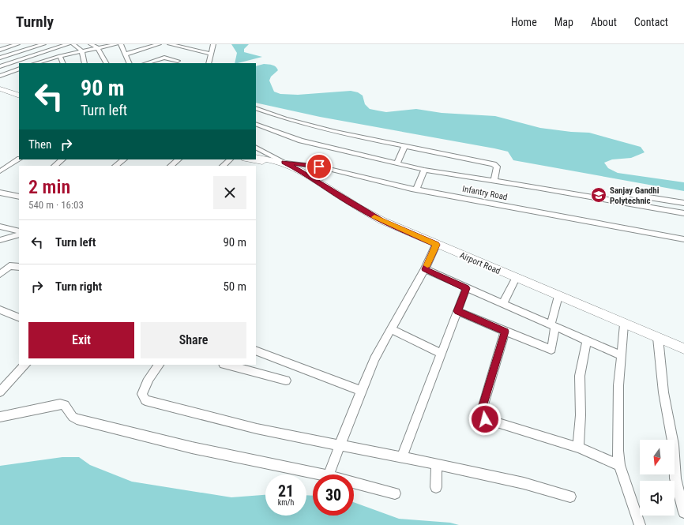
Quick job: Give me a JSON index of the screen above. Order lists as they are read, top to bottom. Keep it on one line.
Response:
{"streets":{"main road":["Airport Road"],"street":["Infantry Road"]},"crossings":[["Infantry Road","Airport Road"]],"places":{"school or university":["Sanjay Gandhi Polytechnic"]},"north":"bottom","page":{"header":"Turnly","nav":["Home","Map","About","Contact"],"turn":["90 m","Turn left"],"then":"Then","heading":["2 min","540 m · 16:03"],"list":[{"name":"Turn left","value":"90 m"},{"name":"Turn right","value":"50 m"}],"buttons":["Exit","Share"],"speed":"21 km/h","limit":"30"}}
